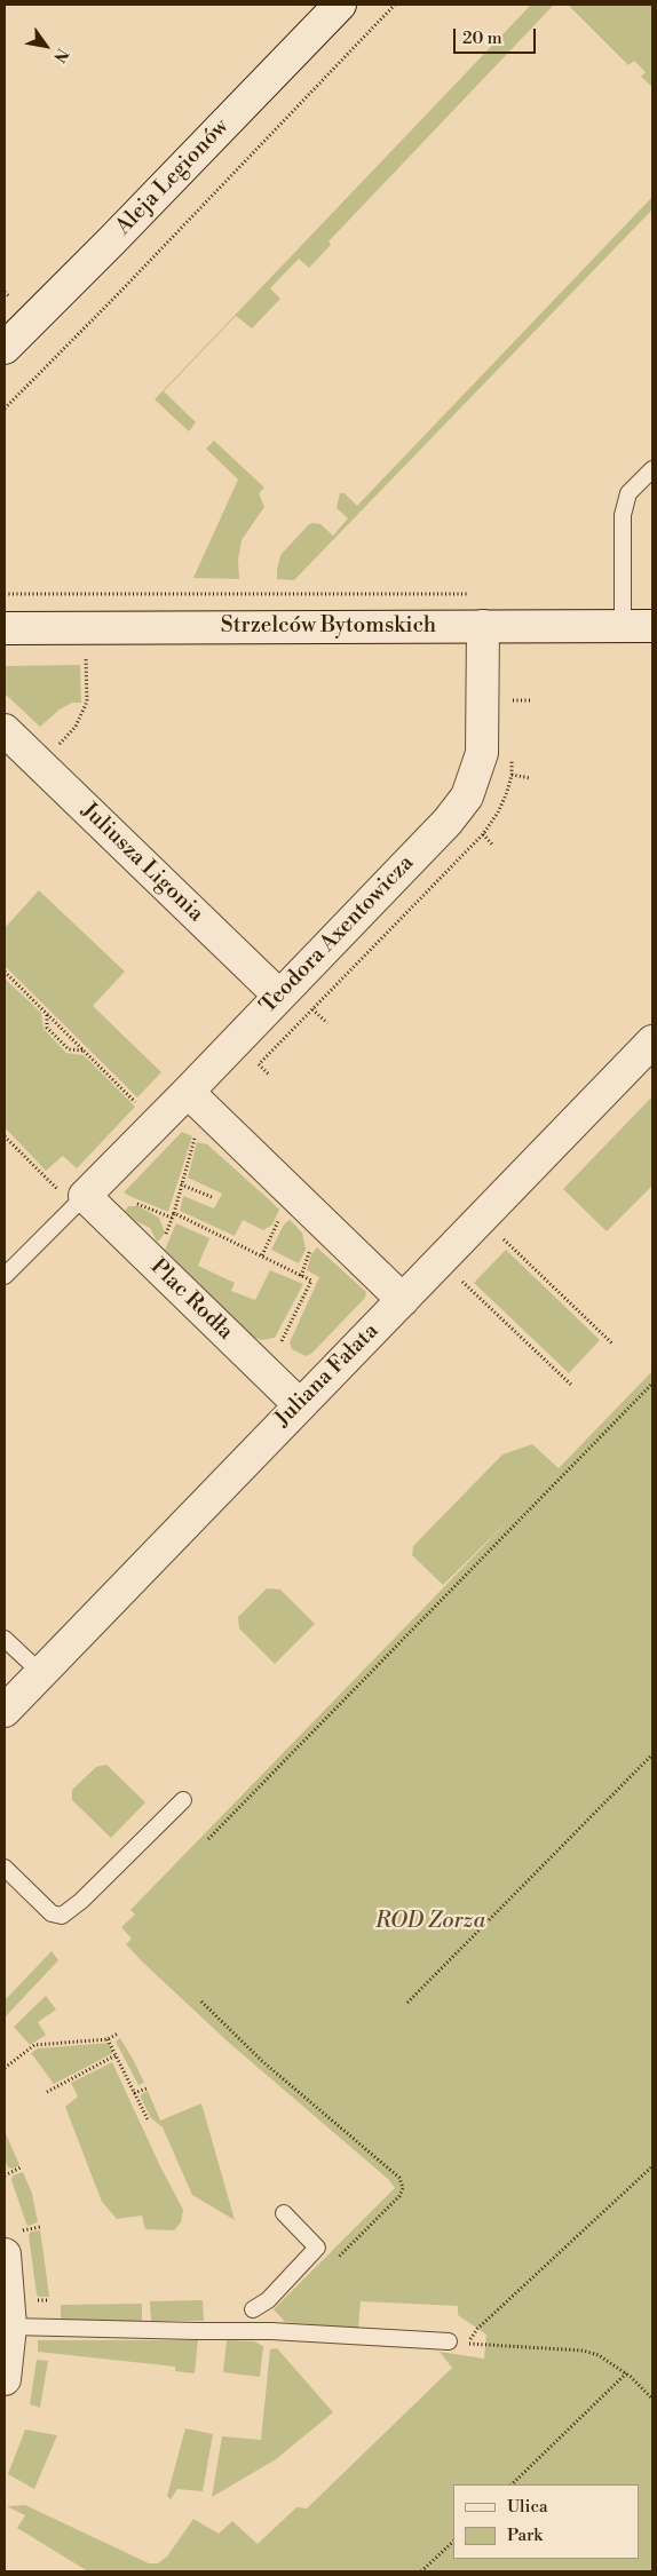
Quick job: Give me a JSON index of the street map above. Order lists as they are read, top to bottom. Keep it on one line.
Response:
{"streets":{"street":["Aleja Legionów","Strzelców Bytomskich","Juliusza Ligonia","Teodora Axentowicza","Plac Rodła","Juliana Fałata"]},"crossings":[["Strzelców Bytomskich","Teodora Axentowicza"],["Juliusza Ligonia","Teodora Axentowicza"],["Teodora Axentowicza","Plac Rodła"],["Plac Rodła","Juliana Fałata"]],"parks":["ROD Zorza"],"legend":["Ulica","Park"],"scale_bar":"20 m","north":"bottom right"}
